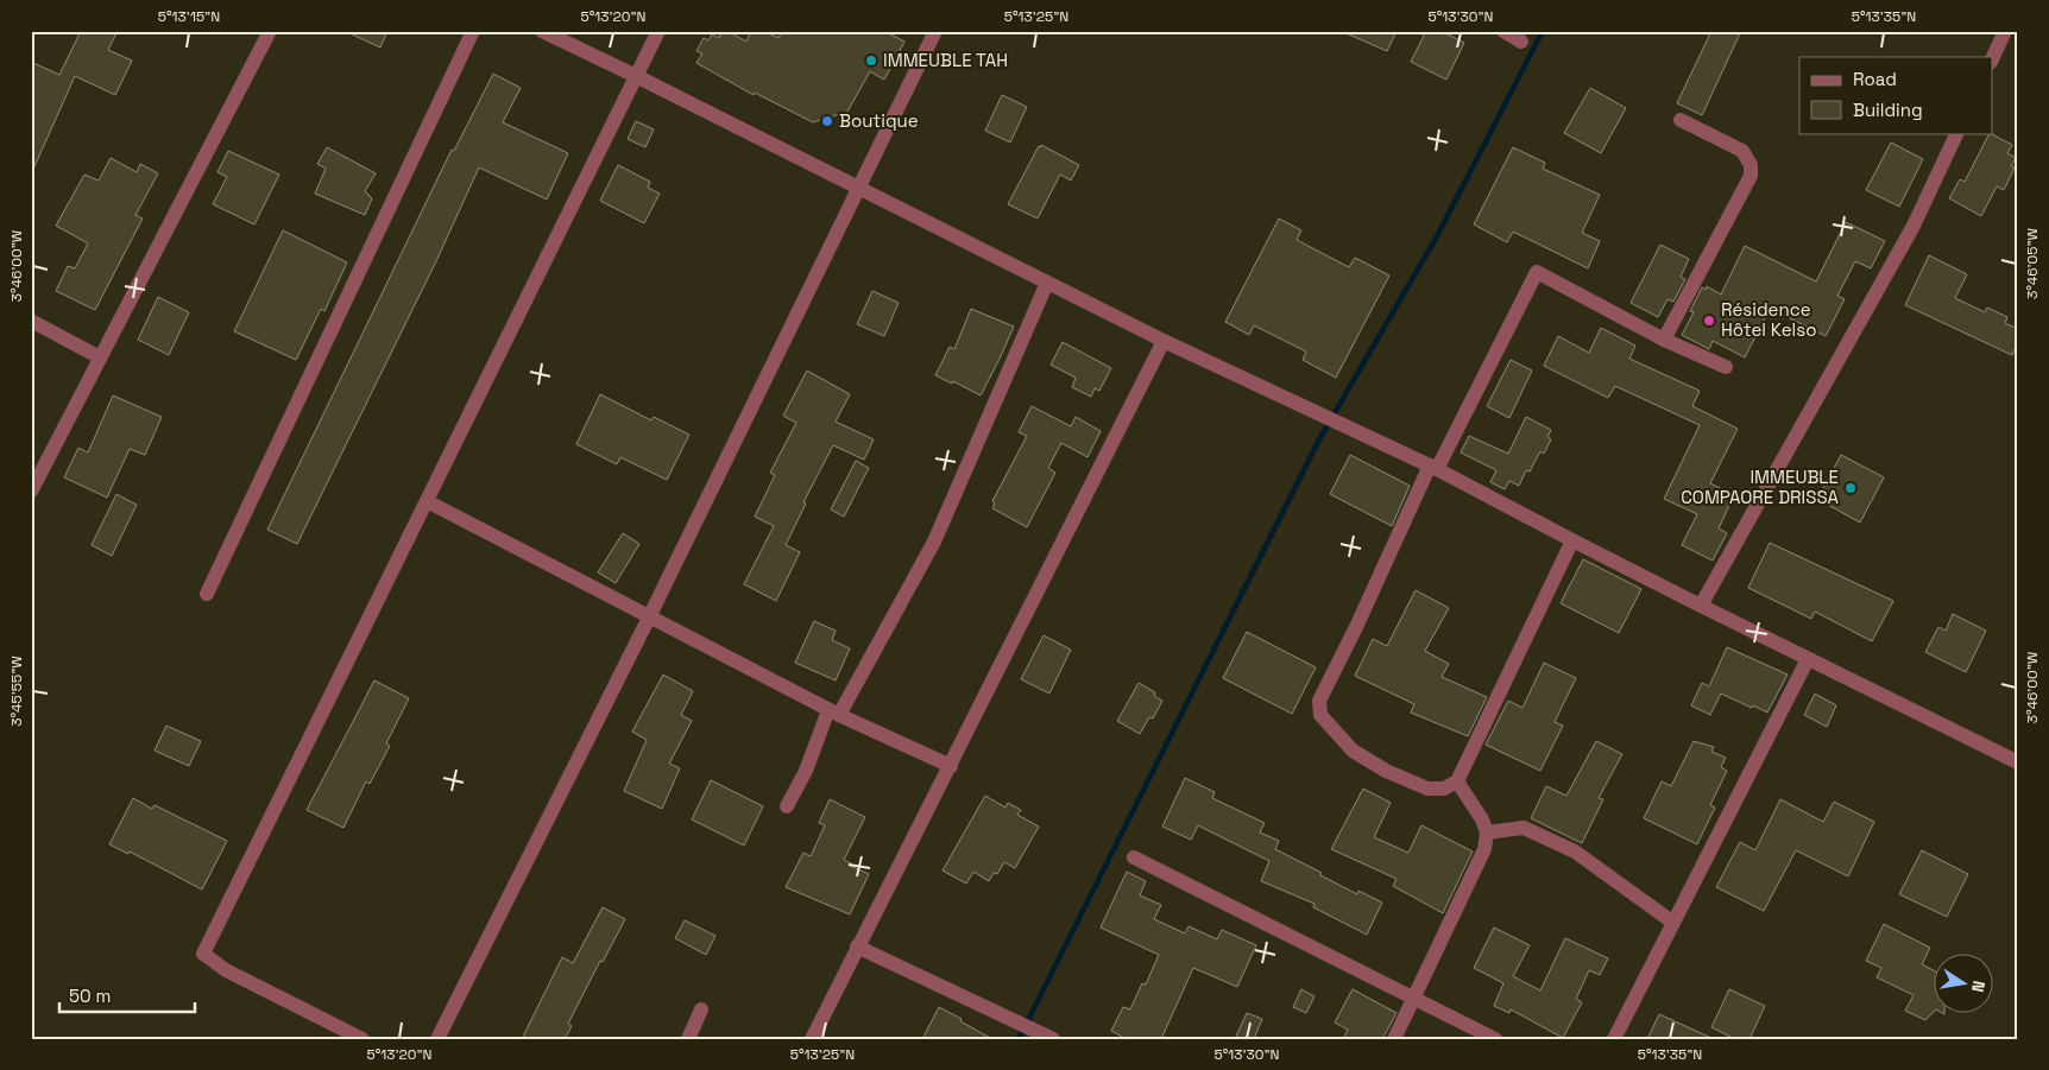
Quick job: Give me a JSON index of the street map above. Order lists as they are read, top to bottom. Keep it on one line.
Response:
{"places":["IMMEUBLE TAH","Boutique","Résidence Hôtel Kelso","IMMEUBLE COMPAORE DRISSA"],"legend":["Road","Building"],"scale_bar":"50 m","north":"right","coordinates":["5°13'15\"N","5°13'20\"N","5°13'25\"N","5°13'30\"N","5°13'35\"N","3°46'05\"W","3°46'00\"W","3°45'55\"W"]}
